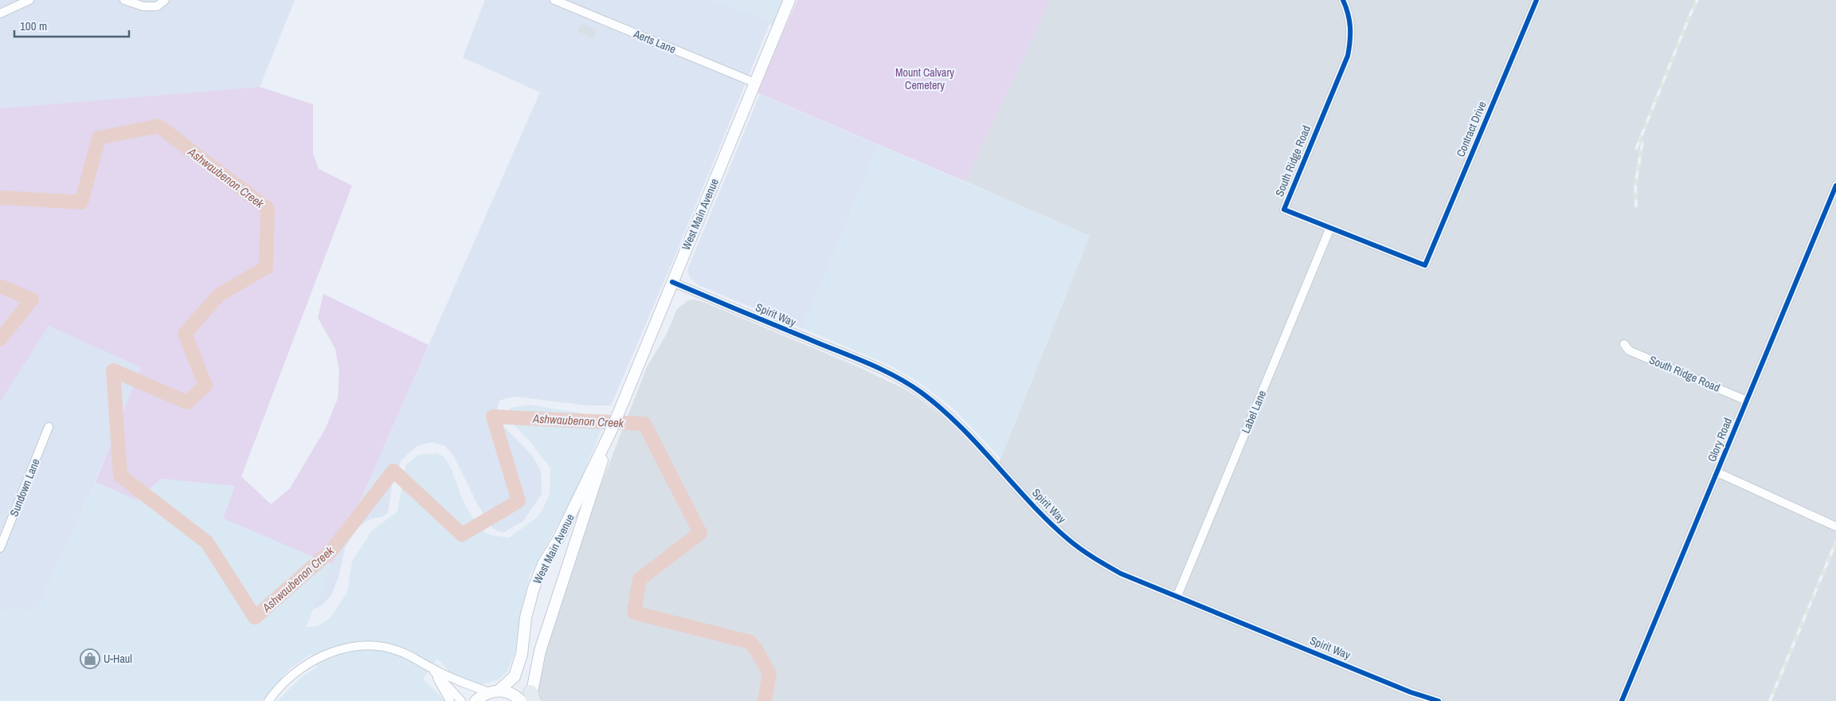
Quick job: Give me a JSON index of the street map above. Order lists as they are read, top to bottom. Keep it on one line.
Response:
{"streets":{"main road":["West Main Avenue"],"street":["Aerts Lane","Contract Drive","South Ridge Road","Spirit Way","Label Lane","Glory Road","Sundown Lane"]},"crossings":[["Aerts Lane","West Main Avenue"],["Contract Drive","South Ridge Road"],["South Ridge Road","Label Lane"],["South Ridge Road","Glory Road"],["West Main Avenue","Spirit Way"],["Spirit Way","Label Lane"]],"water":["Ashwaubenon Creek"],"parks":["Mount Calvary Cemetery"],"places":{"shop":["U-Haul"]},"scale_bar":"100 m"}
